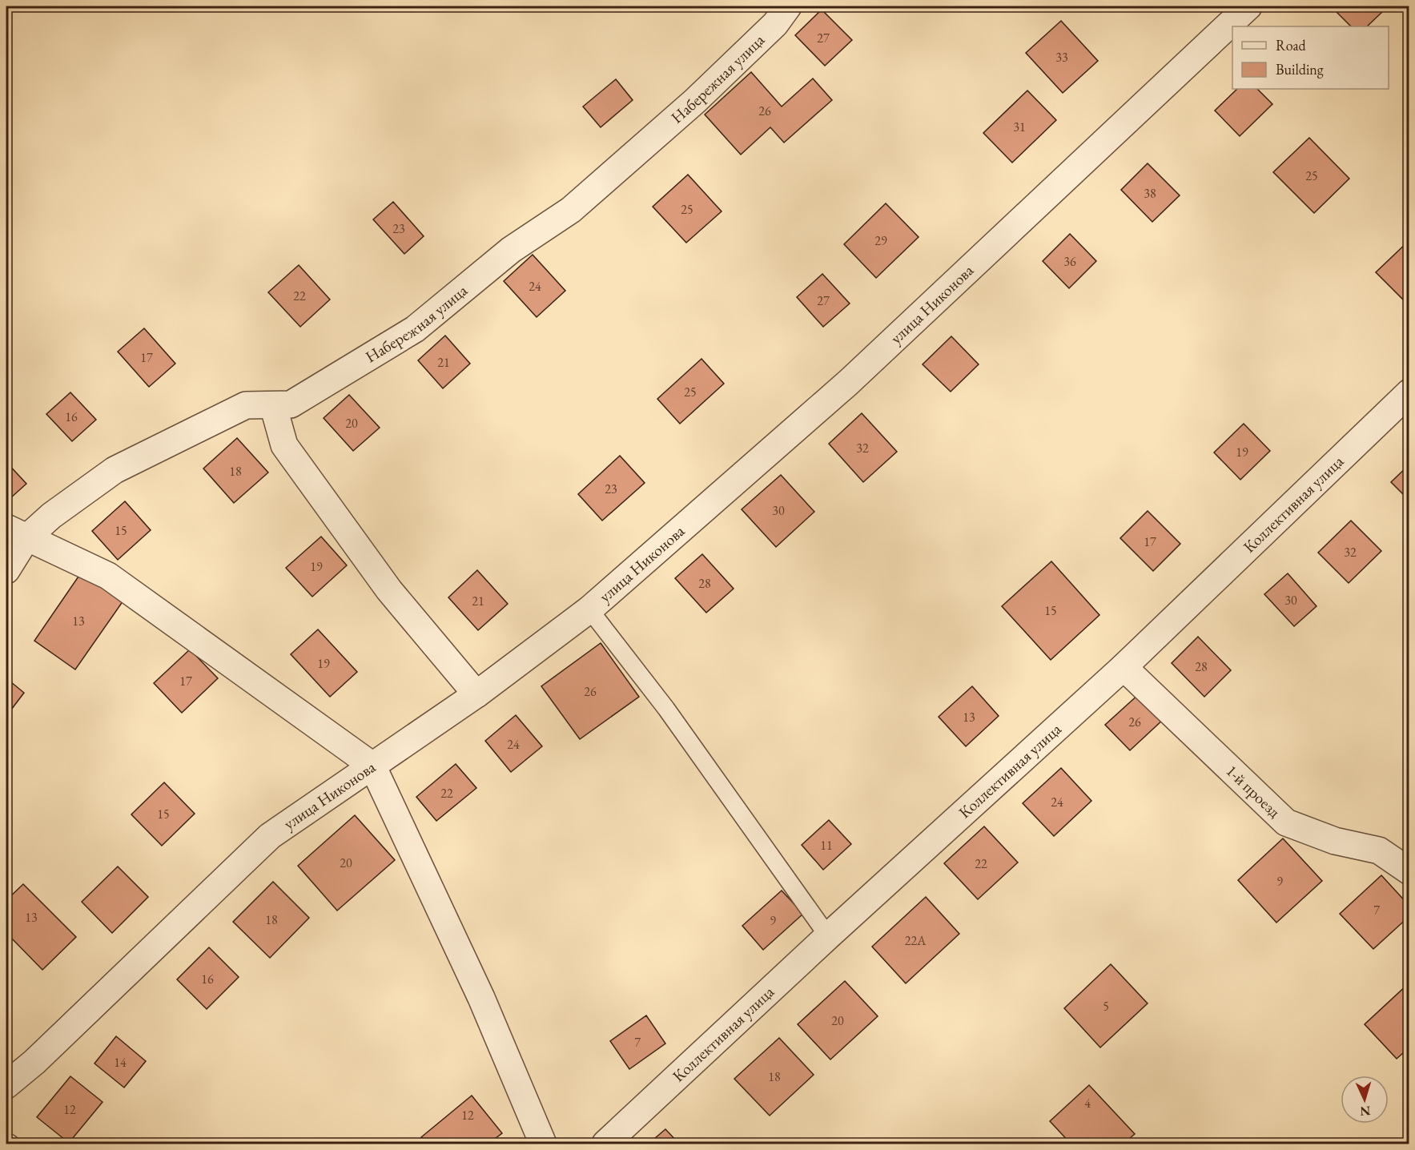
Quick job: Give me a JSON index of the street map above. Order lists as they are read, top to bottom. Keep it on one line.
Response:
{"streets":{"street":["Набережная улица","улица Никонова","Коллективная улица","1-й проезд"]},"crossings":[["Коллективная улица","1-й проезд"]],"house_numbers":["27","33","26","31","25","38","25","23","29","36","24","22","27","17","21","25","16","20","32","19","18","23","30","15","17","32","19","28","30","21","15","13","19","28","17","26","13","26","24","22","24","15","11","20","22","9","7","13","18","9","22А","16","5","20","7","14","18","4","12","12"],"legend":["Road","Building"],"north":"bottom"}
